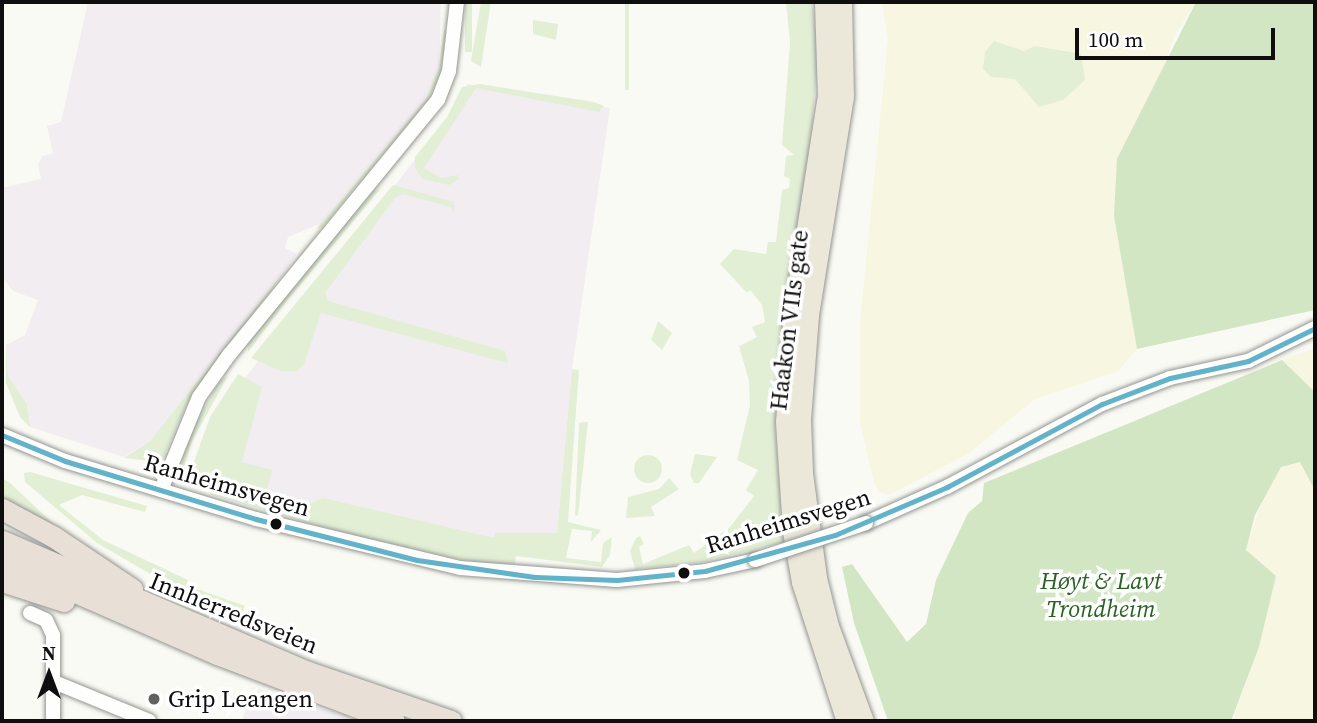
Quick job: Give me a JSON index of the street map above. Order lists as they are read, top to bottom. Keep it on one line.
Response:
{"streets":{"highway":["Innherredsveien"],"main road":["Haakon VIIs gate"],"street":["Ranheimsvegen"]},"parks":["Høyt & Lavt Trondheim"],"places":["Grip Leangen"],"scale_bar":"100 m","north":"top"}
